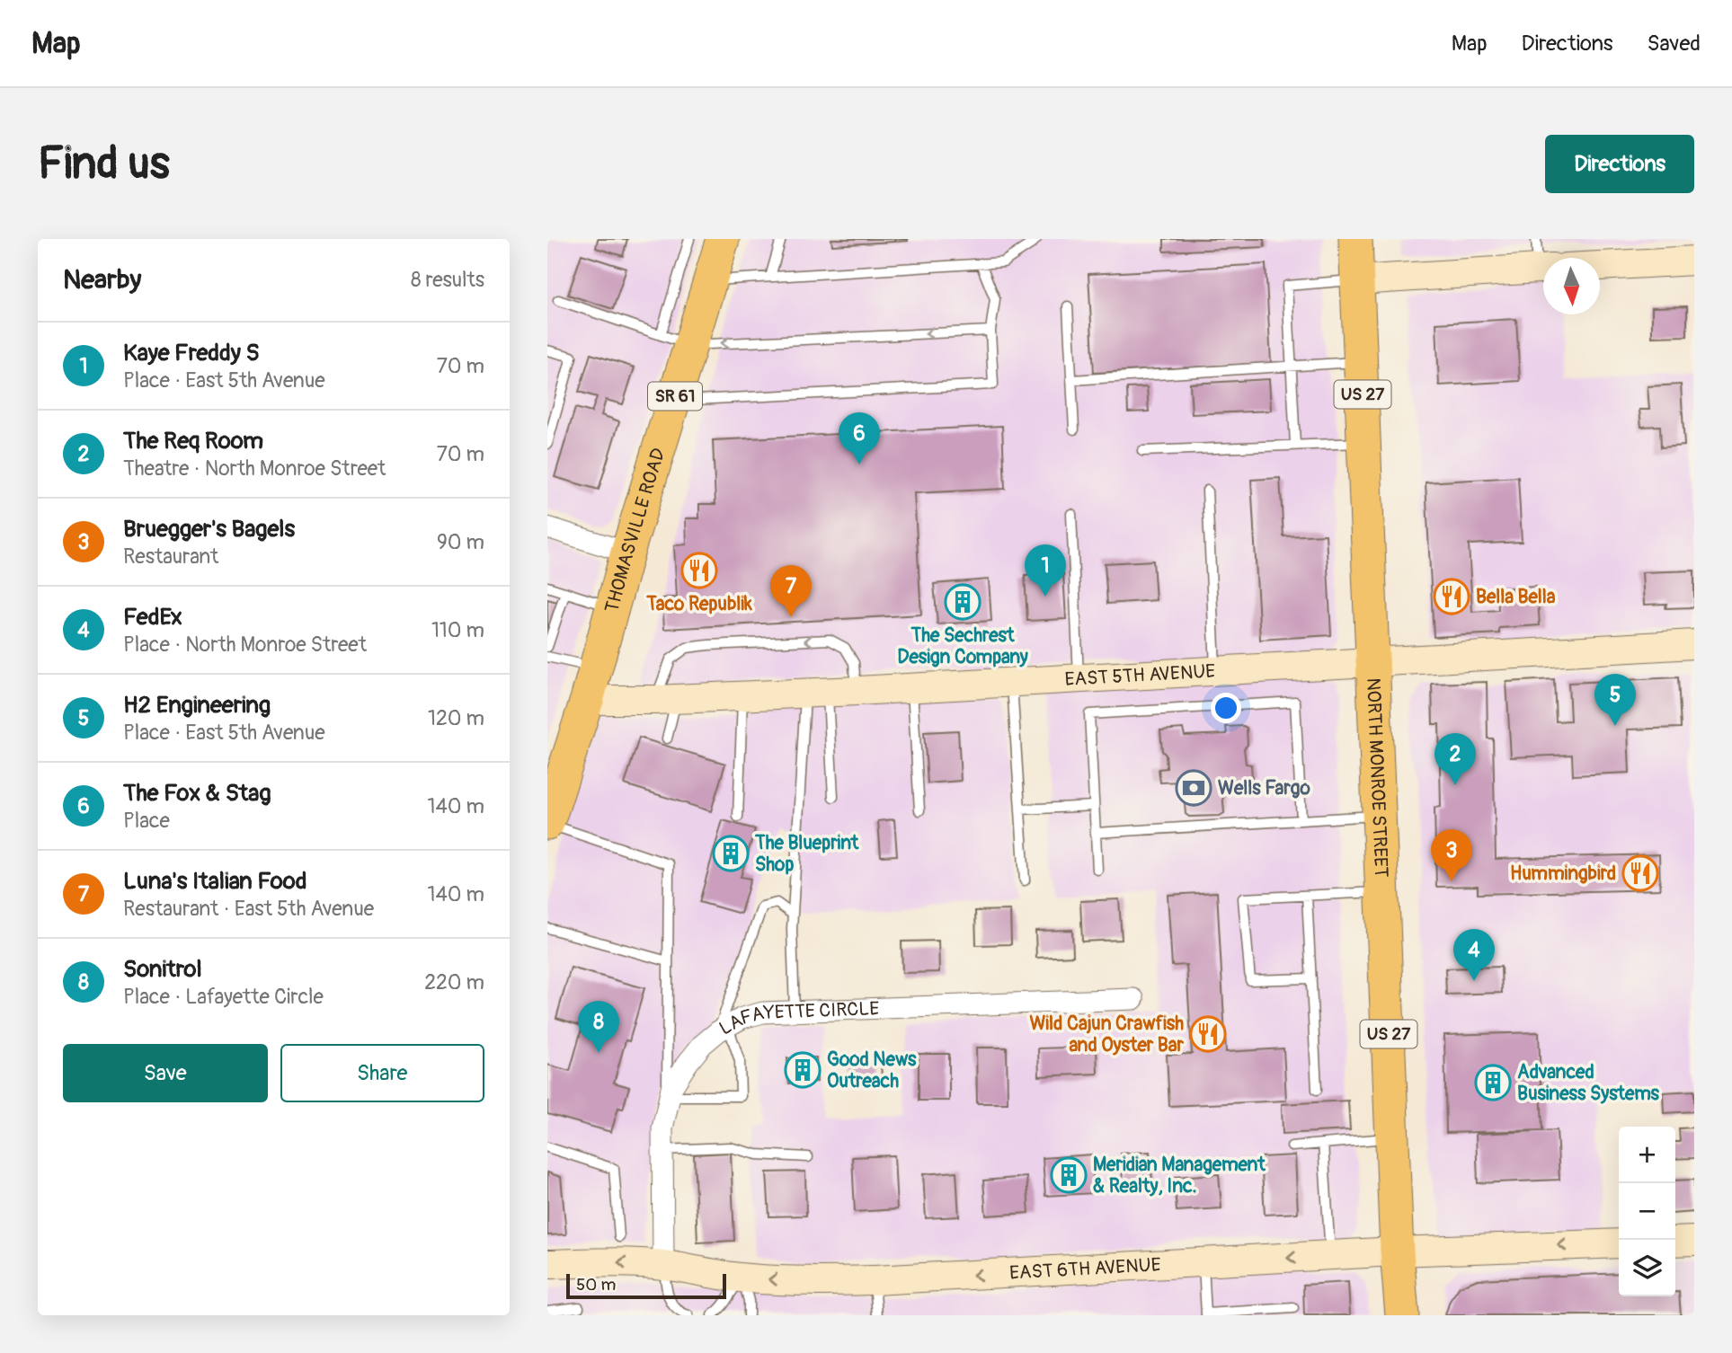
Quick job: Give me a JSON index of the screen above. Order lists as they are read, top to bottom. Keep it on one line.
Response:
{"streets":{"main road":["US 27","SR 61","THOMASVILLE ROAD","NORTH MONROE STREET"],"street":["EAST 5TH AVENUE","LAFAYETTE CIRCLE","EAST 6TH AVENUE"]},"crossings":[["THOMASVILLE ROAD","EAST 5TH AVENUE"],["EAST 5TH AVENUE","NORTH MONROE STREET"],["NORTH MONROE STREET","EAST 6TH AVENUE"],["LAFAYETTE CIRCLE","EAST 6TH AVENUE"]],"one_way":["EAST 6TH AVENUE"],"places":{"restaurant":["Taco Republik","Bella Bella","Hummingbird","Wild Cajun Crawfish and Oyster Bar"],"building":["The Sechrest Design Company","The Blueprint Shop","Good News Outreach","Advanced Business Systems","Meridian Management & Realty, Inc."],"bank":["Wells Fargo"]},"scale_bar":"50 m","north":"bottom","page":{"header":"Map","nav":["Map","Directions","Saved"],"buttons":["Directions",["Save","Share"]],"title":"Find us","heading":["Nearby","8 results"],"list":[{"mark":"1","name":"Kaye Freddy S","note":"Place · East 5th Avenue","value":"70 m"},{"mark":"2","name":"The Req Room","note":"Theatre · North Monroe Street","value":"70 m"},{"mark":"3","name":"Bruegger's Bagels","note":"Restaurant","value":"90 m"},{"mark":"4","name":"FedEx","note":"Place · North Monroe Street","value":"110 m"},{"mark":"5","name":"H2 Engineering","note":"Place · East 5th Avenue","value":"120 m"},{"mark":"6","name":"The Fox & Stag","note":"Place","value":"140 m"},{"mark":"7","name":"Luna's Italian Food","note":"Restaurant · East 5th Avenue","value":"140 m"},{"mark":"8","name":"Sonitrol","note":"Place · Lafayette Circle","value":"220 m"}],"pins":["6","1","7","5","2","3","4","8"],"map_buttons":["+","−"],"scale":"50 m"}}
